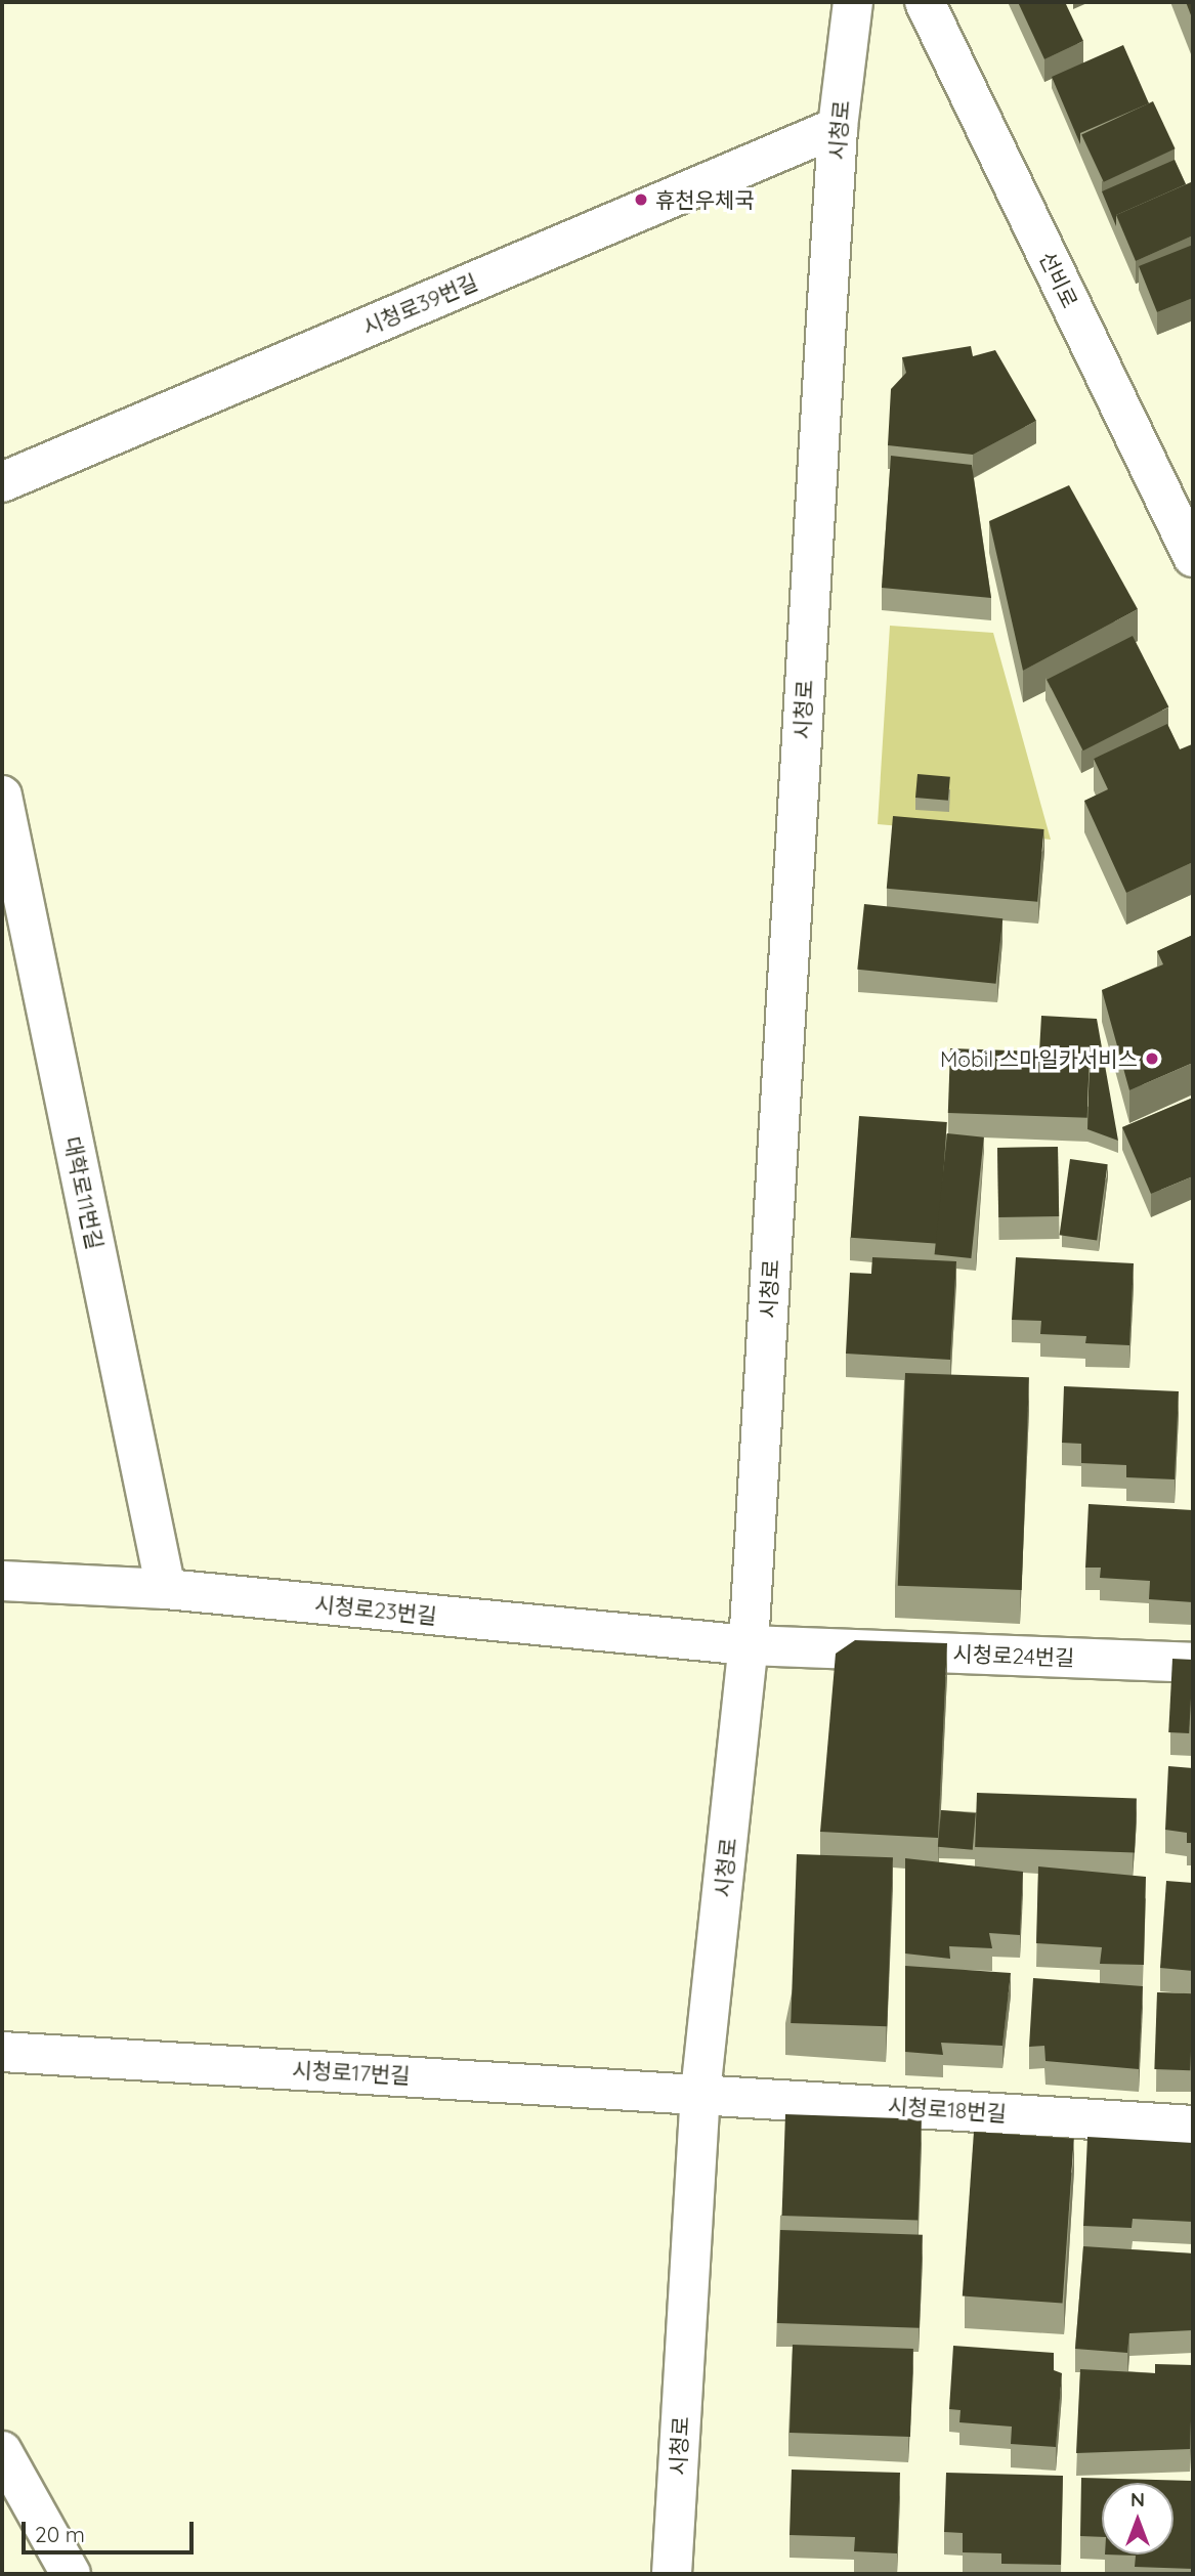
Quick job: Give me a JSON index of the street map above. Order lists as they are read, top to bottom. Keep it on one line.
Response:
{"streets":{"street":["시청로","선비로","시청로39번길","대학로11번길","시청로23번길","시청로24번길","시청로17번길","시청로18번길"]},"crossings":[["시청로","시청로39번길"],["시청로","시청로23번길"],["시청로","시청로24번길"],["시청로","시청로17번길"],["시청로","시청로18번길"],["대학로11번길","시청로23번길"],["시청로23번길","시청로24번길"],["시청로17번길","시청로18번길"]],"places":["휴천우체국","Mobil 스마일카서비스"],"scale_bar":"20 m","north":"top"}
